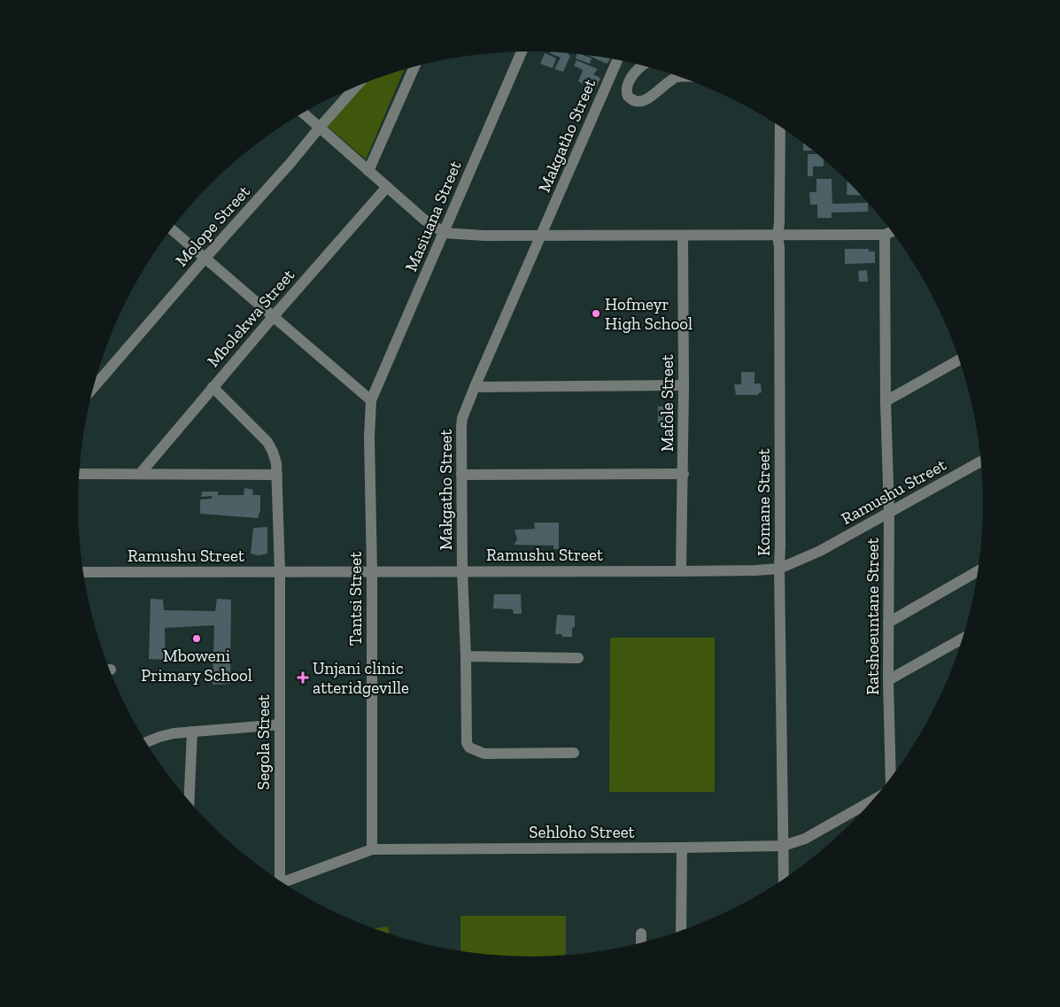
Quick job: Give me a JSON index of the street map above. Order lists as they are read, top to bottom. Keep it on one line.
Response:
{"streets":{"street":["Makgatho Street","Masiuana Street","Molope Street","Mbolekwa Street","Mafole Street","Ramushu Street","Komane Street","Tantsi Street","Ratshoeuntane Street","Segola Street","Sehloho Street"]},"crossings":[["Makgatho Street","Ramushu Street"],["Masiuana Street","Tantsi Street"],["Mbolekwa Street","Segola Street"],["Mafole Street","Ramushu Street"],["Ramushu Street","Komane Street"],["Ramushu Street","Tantsi Street"],["Ramushu Street","Ratshoeuntane Street"],["Ramushu Street","Segola Street"],["Komane Street","Sehloho Street"],["Tantsi Street","Sehloho Street"]],"places":{"other":["Hofmeyr High School","Mboweni Primary School"],"health":["Unjani clinic atteridgeville"]}}
